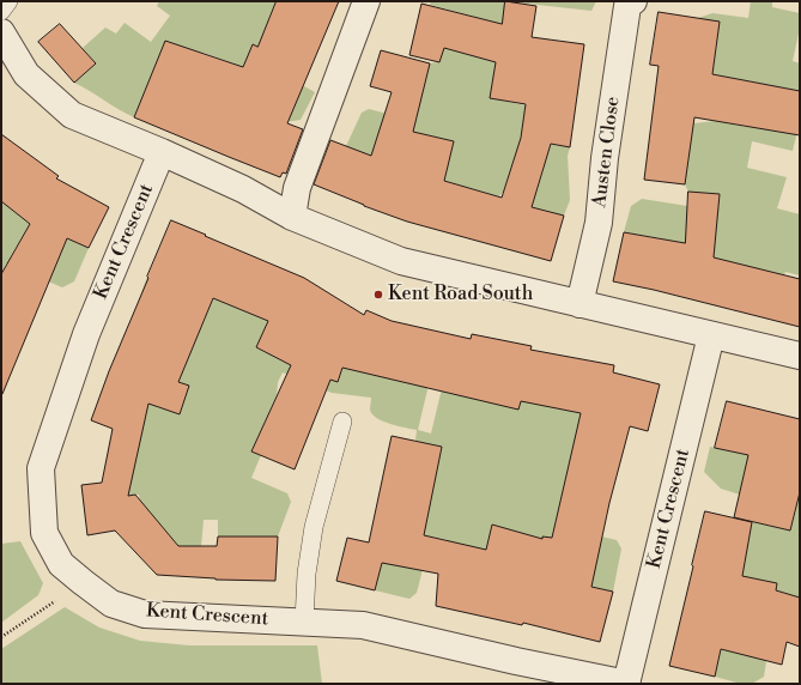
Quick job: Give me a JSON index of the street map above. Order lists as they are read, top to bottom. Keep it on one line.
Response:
{"streets":{"street":["Austen Close","Kent Crescent"]},"places":["Kent Road South"]}
